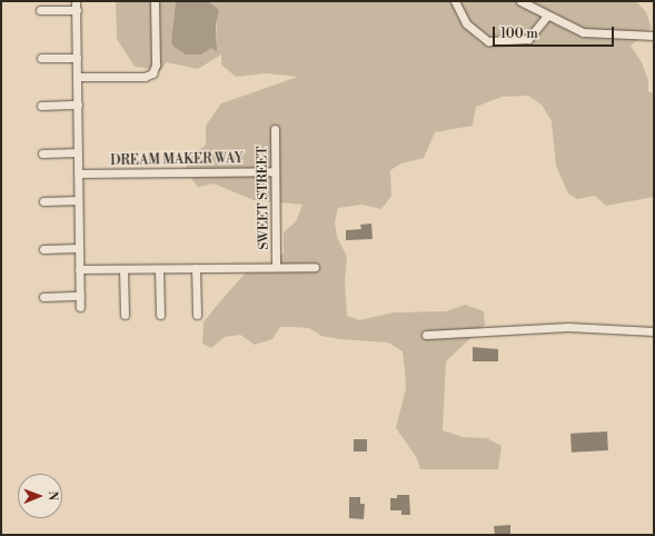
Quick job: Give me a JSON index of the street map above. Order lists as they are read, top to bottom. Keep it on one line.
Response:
{"streets":{"street":["DREAM MAKER WAY","SWEET STREET"]},"crossings":[["DREAM MAKER WAY","SWEET STREET"]],"scale_bar":"100 m","north":"right"}
